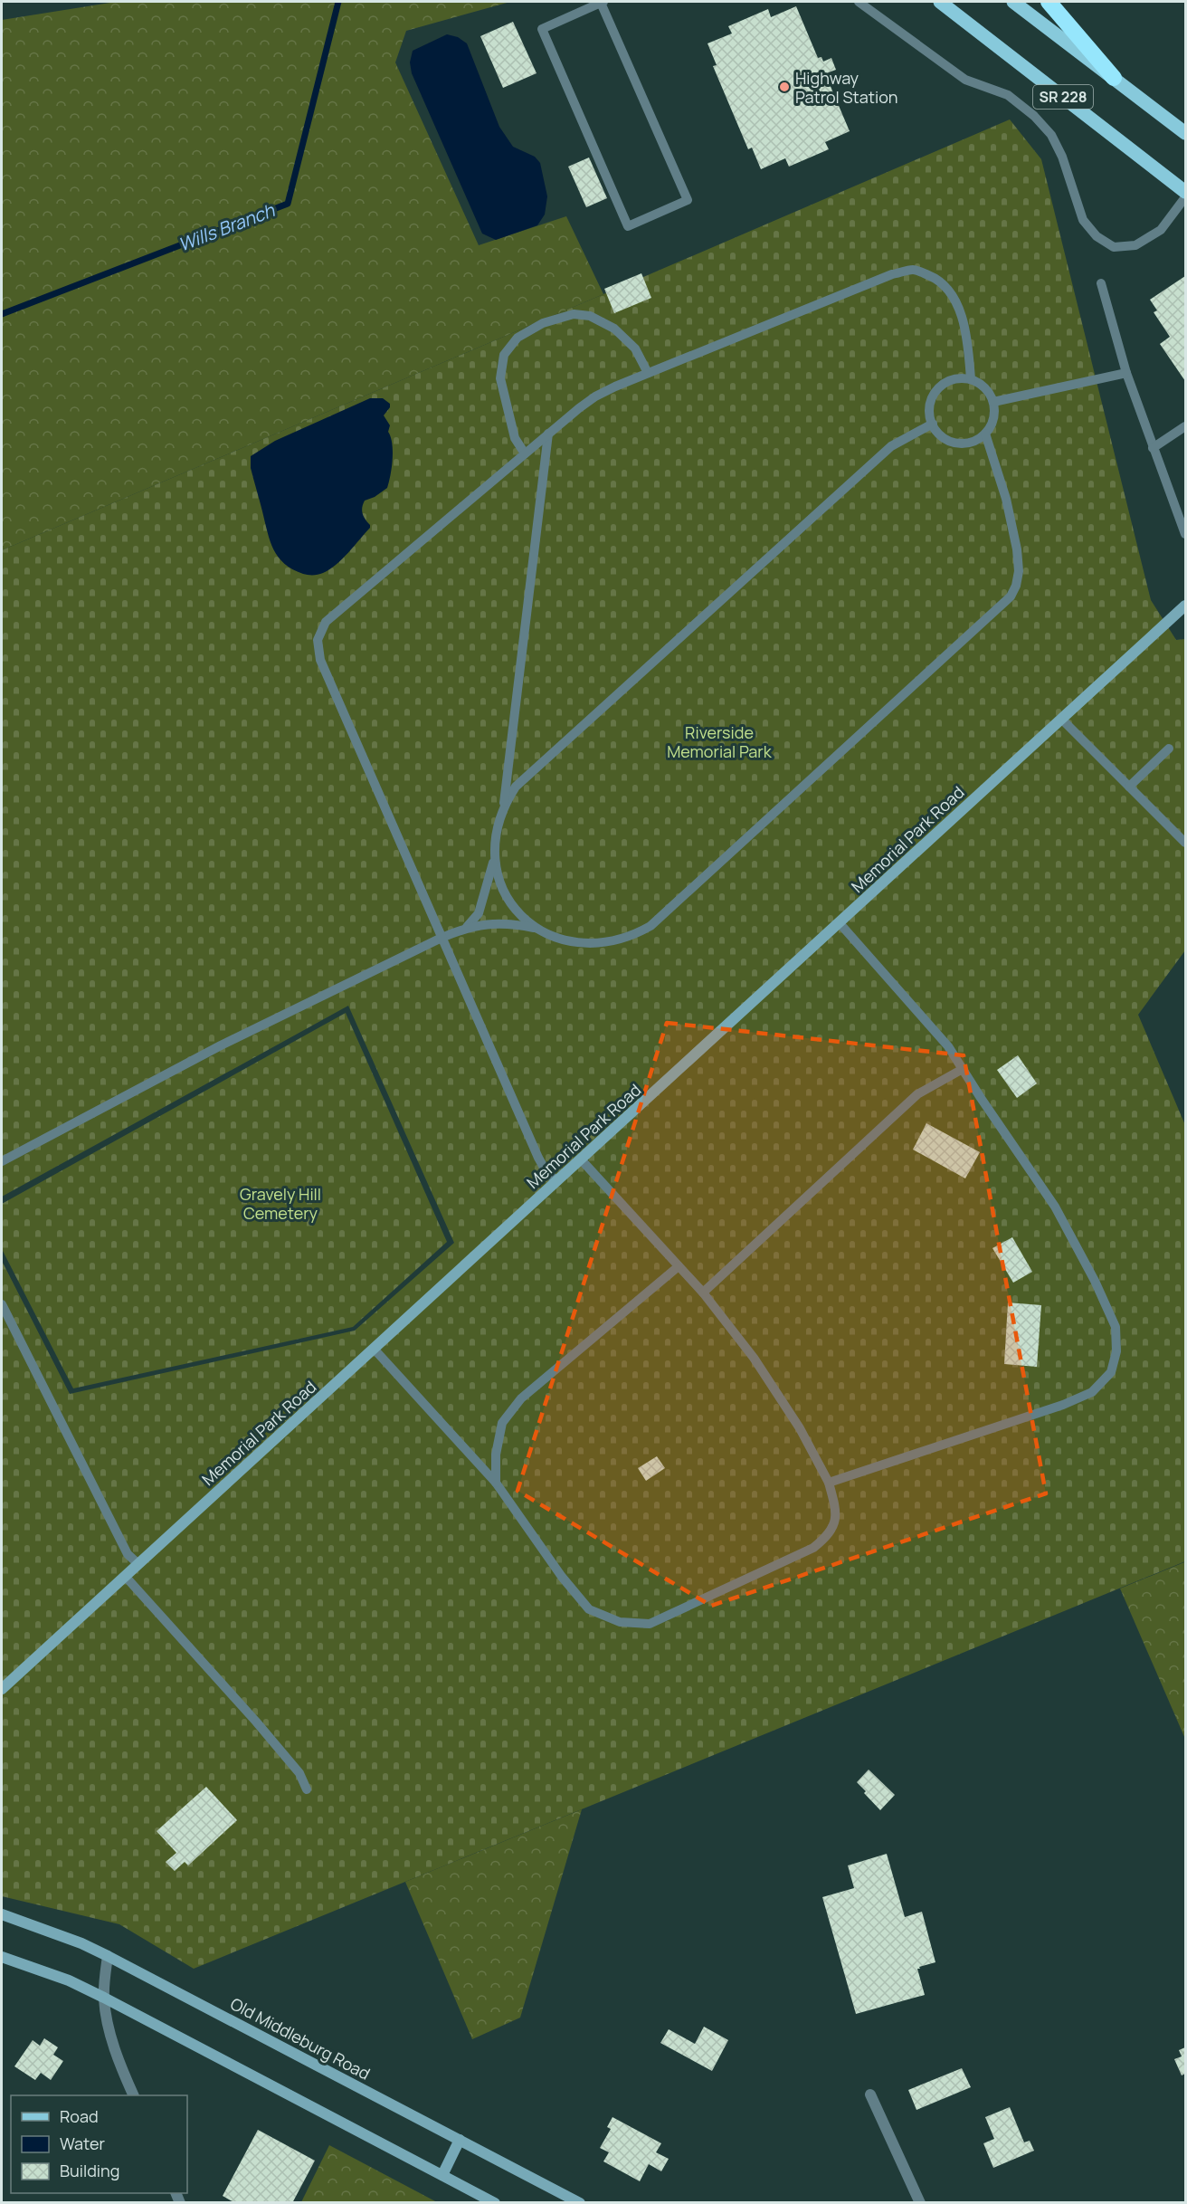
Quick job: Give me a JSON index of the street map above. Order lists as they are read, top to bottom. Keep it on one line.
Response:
{"streets":{"main road":["SR 228"],"street":["Memorial Park Road","Old Middleburg Road"]},"water":["Wills Branch"],"parks":["Riverside Memorial Park","Gravely Hill Cemetery"],"places":["Highway Patrol Station"],"legend":["Road","Water","Building"]}
